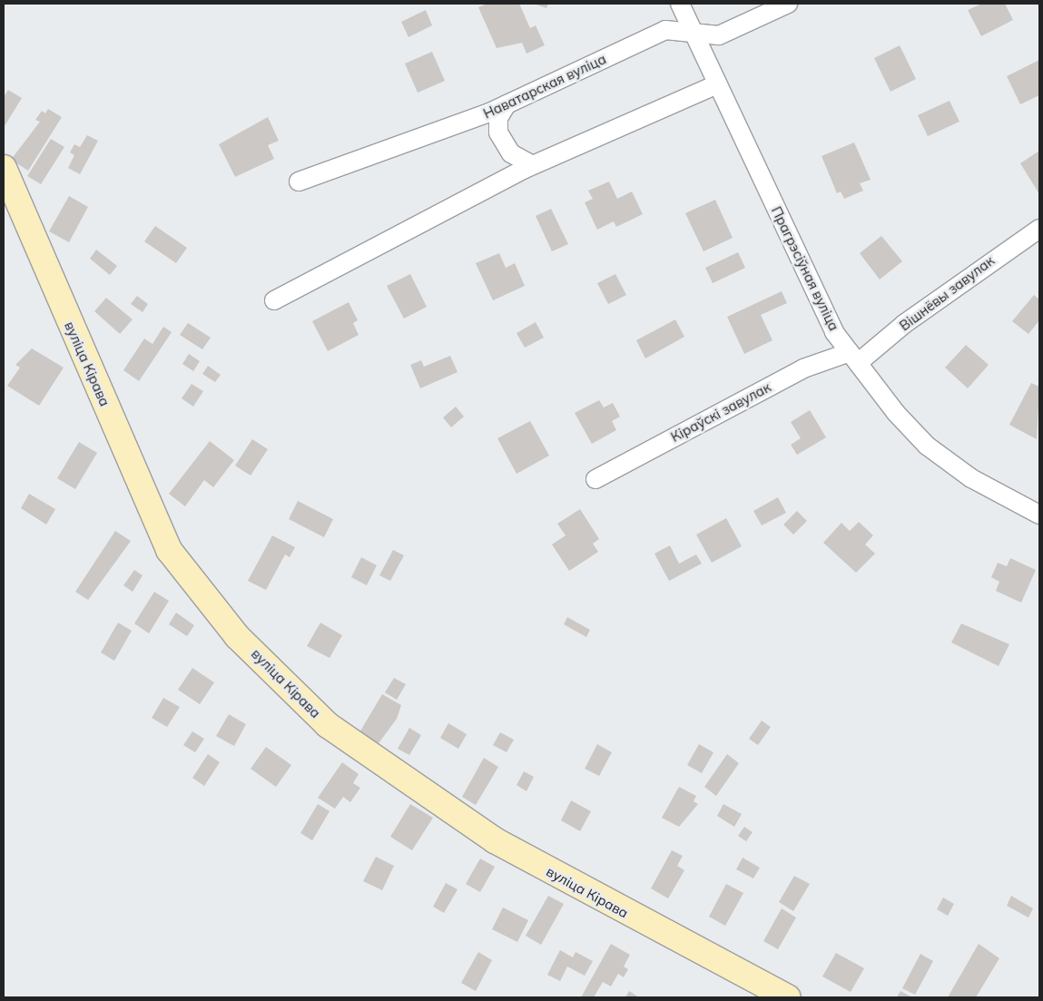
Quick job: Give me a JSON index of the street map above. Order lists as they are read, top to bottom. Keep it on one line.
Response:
{"streets":{"street":["Наватарская вуліца","Прагрэсіўная вуліца","Вішнёвы завулак","вуліца Кірава","Кіраўскі завулак"]},"crossings":[["Наватарская вуліца","Прагрэсіўная вуліца"],["Прагрэсіўная вуліца","Вішнёвы завулак"],["Прагрэсіўная вуліца","Кіраўскі завулак"],["Вішнёвы завулак","Кіраўскі завулак"]]}
